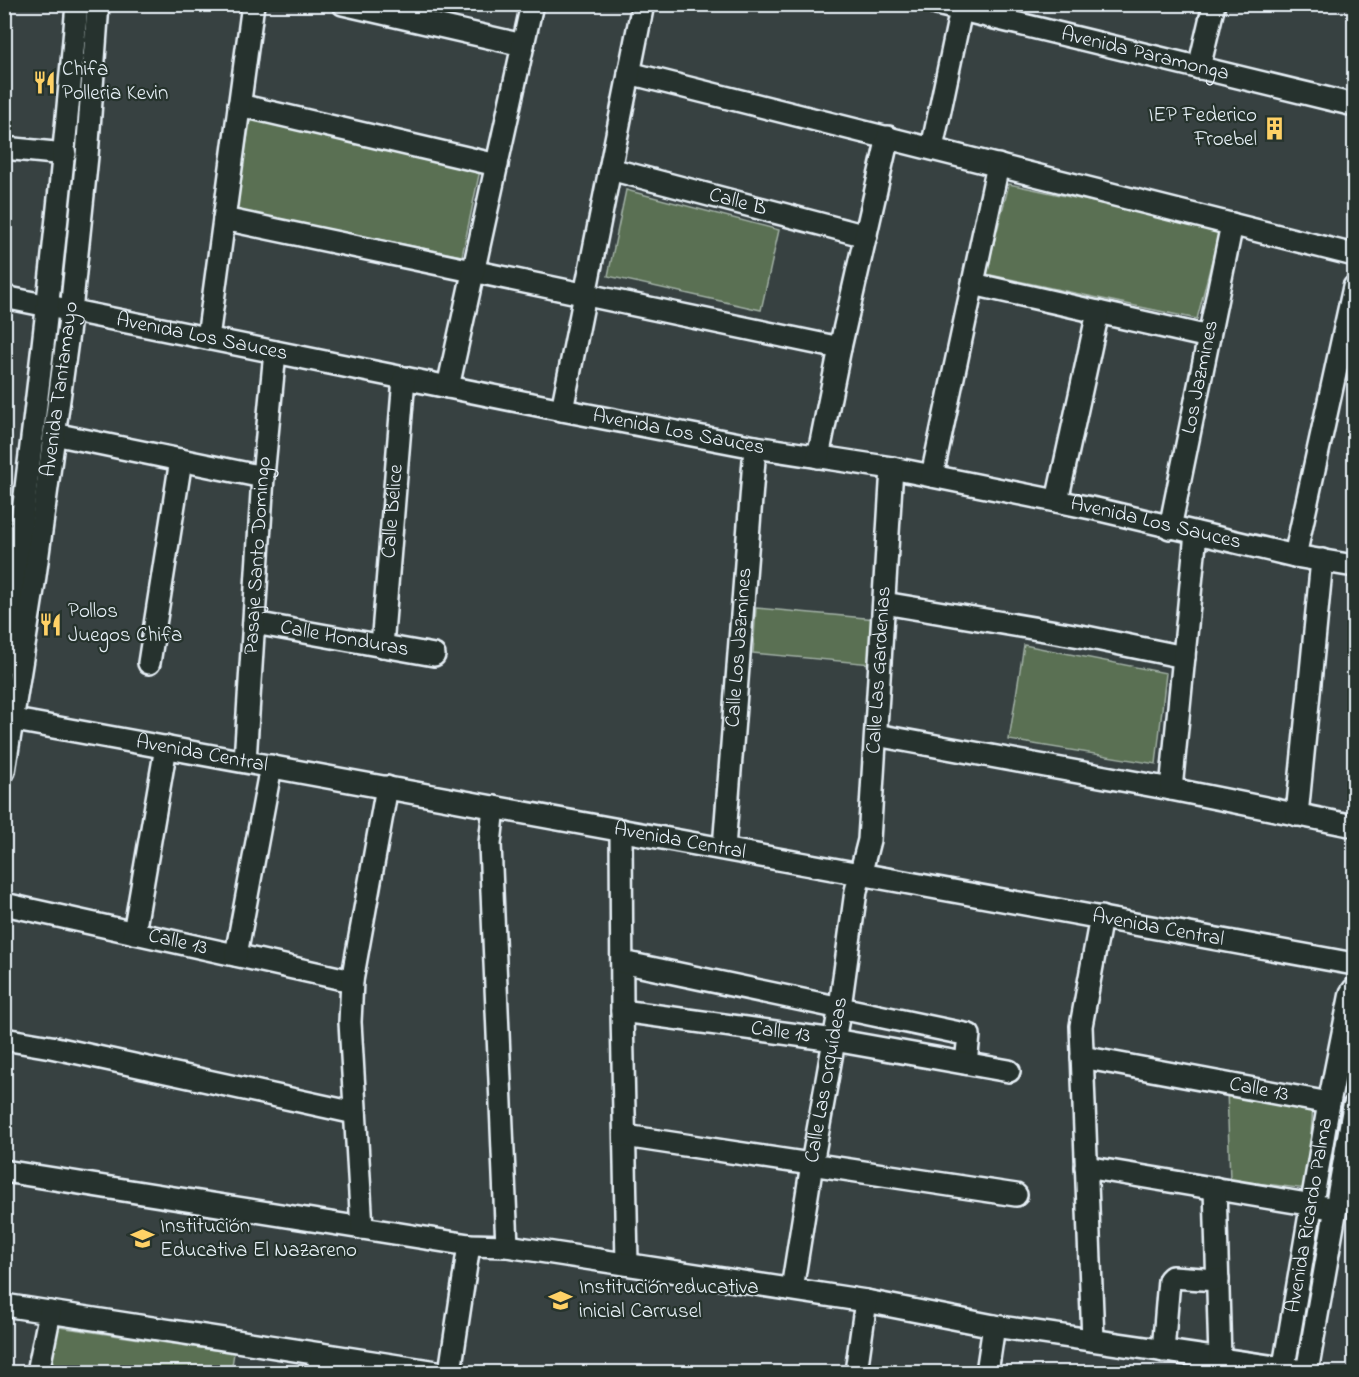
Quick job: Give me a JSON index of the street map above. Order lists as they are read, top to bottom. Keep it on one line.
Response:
{"streets":{"street":["Avenida Paramonga","Calle B","Avenida Los Sauces","Los Jazmines","Avenida Tantamayo","Calle Bélice","Pasaje Santo Domingo","Calle Honduras","Calle Los Jazmines","Calle Las Gardenias","Avenida Central","Calle 13","Calle Las Orquídeas","Avenida Ricardo Palma"]},"crossings":[["Avenida Los Sauces","Los Jazmines"],["Avenida Los Sauces","Avenida Tantamayo"],["Avenida Los Sauces","Calle Bélice"],["Avenida Los Sauces","Pasaje Santo Domingo"],["Avenida Los Sauces","Calle Los Jazmines"],["Avenida Los Sauces","Calle Las Gardenias"],["Avenida Tantamayo","Avenida Central"],["Calle Bélice","Calle Honduras"],["Pasaje Santo Domingo","Calle Honduras"],["Pasaje Santo Domingo","Avenida Central"],["Calle Los Jazmines","Avenida Central"],["Calle Las Gardenias","Avenida Central"],["Calle Las Gardenias","Calle Las Orquídeas"],["Avenida Central","Calle Las Orquídeas"],["Calle 13","Calle Las Orquídeas"],["Calle 13","Avenida Ricardo Palma"]],"places":{"restaurant":["Chifa Polleria Kevin","Pollos Juegos Chifa"],"building":["IEP Federico Froebel"],"school or university":["Institución Educativa El Nazareno","Institución educativa inicial Carrusel"]}}
